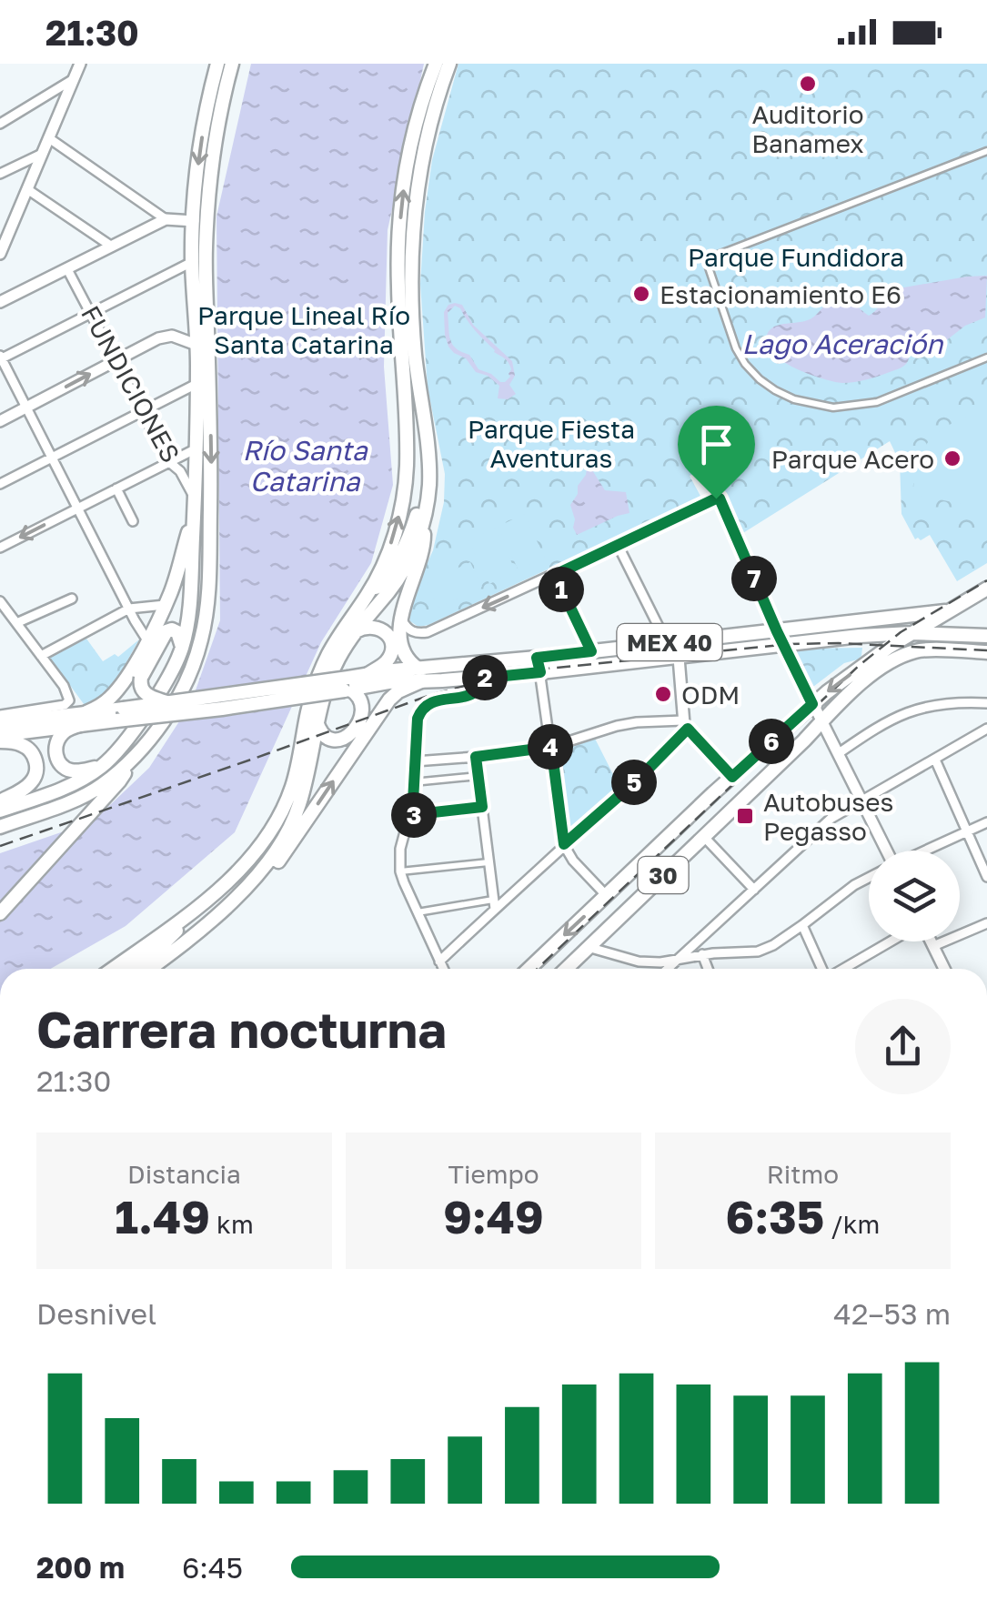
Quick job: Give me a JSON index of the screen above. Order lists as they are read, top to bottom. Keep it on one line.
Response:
{"streets":{"main road":["MEX 40","30"],"street":["FUNDICIONES"]},"water":["Lago Aceración","Río Santa Catarina"],"parks":["Parque Fundidora","Parque Lineal Río Santa Catarina","Parque Fiesta Aventuras"],"places":{"other":["Auditorio Banamex","Estacionamiento E6","Parque Acero","ODM"],"transit":["Autobuses Pegasso"]},"page":{"status":"21:30","pins":["7","1","2","6","4","5","3"],"heading":["Carrera nocturna","21:30"],"stats":[["Distancia","1.49 km"],["Tiempo","9:49"],["Ritmo","6:35 /km"]],"chart":["Desnivel","42–53 m"],"list":[{"name":"200 m","note":"6:45"}]}}
